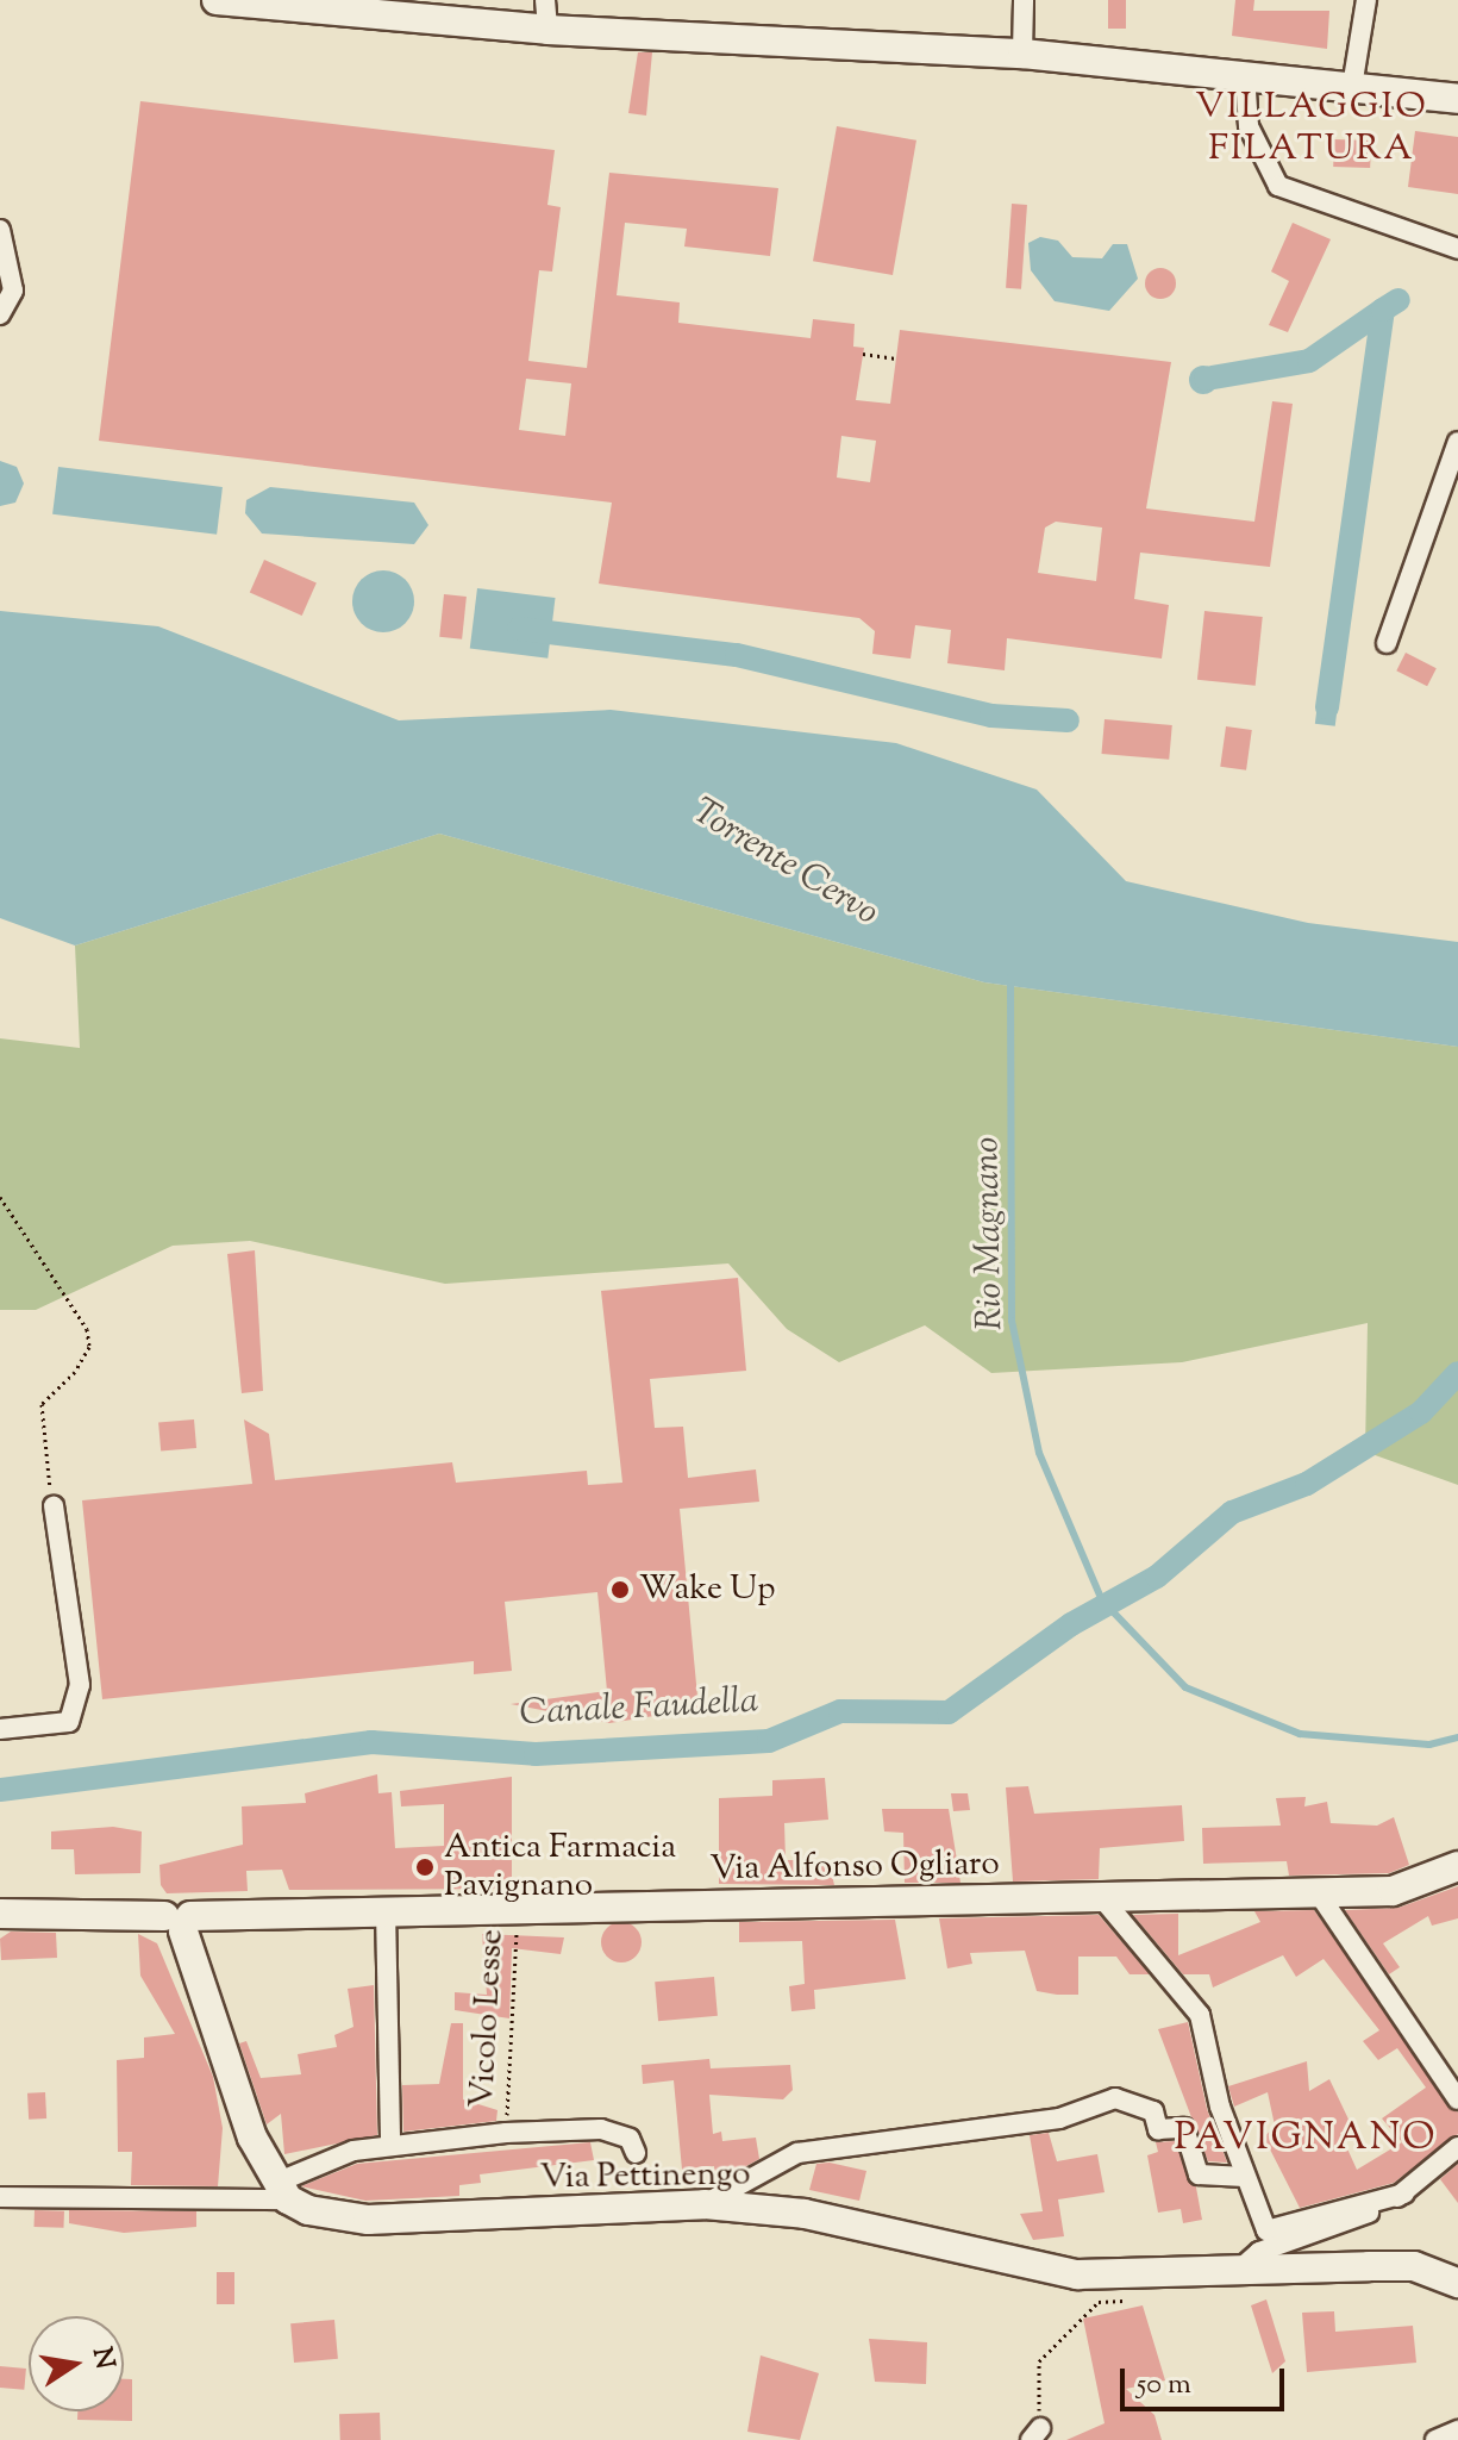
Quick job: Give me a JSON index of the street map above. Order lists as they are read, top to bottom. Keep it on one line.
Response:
{"streets":{"main road":["Via Alfonso Ogliaro","Via Pettinengo"],"path":["Vicolo Lesse"]},"crossings":[["Via Alfonso Ogliaro","Vicolo Lesse"]],"districts":["VILLAGGIO FILATURA","PAVIGNANO"],"water":["Torrente Cervo","Rio Magnano","Canale Faudella"],"places":["Wake Up","Antica Farmacia Pavignano"],"scale_bar":"50 m","north":"right"}
